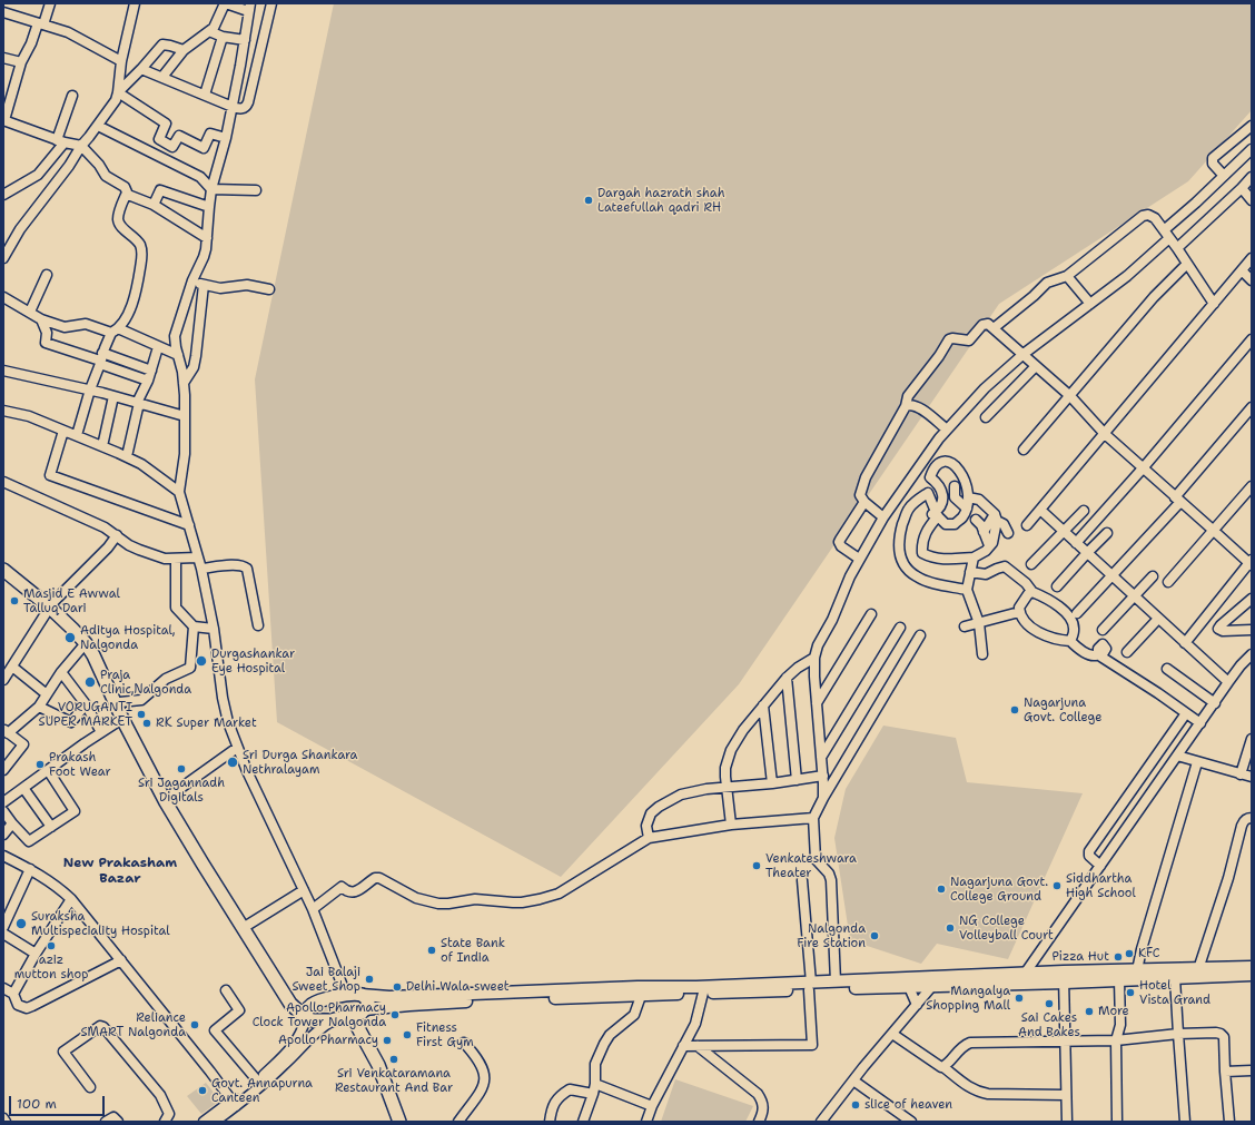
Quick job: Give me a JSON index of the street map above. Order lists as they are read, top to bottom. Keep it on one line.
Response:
{"districts":["New Prakasham Bazar"],"places":["Dargah hazrath shah Lateefullah qadri RH","Masjid E Awwal Talluq Dari","Aditya Hospital, Nalgonda","Durgashankar Eye Hospital","Praja Clinic,Nalgonda","Nagarjuna Govt. College","VORUGANTI SUPER MARKET","RK Super Market","Sri Durga Shankara Nethralayam","Prakash Foot Wear","Sri Jagannadh Digitals","Venkateshwara Theater","Siddhartha High School","Nagarjuna Govt. College Ground","Suraksha Multispeciality Hospital","NG College Volleyball Court","Nalgonda Fire Station","aziz mutton shop","State Bank of India","KFC","Pizza Hut","Jai Balaji Sweet Shop","Delhi Wala sweet","Hotel Vista Grand","Mangalya Shopping Mall","Sai Cakes And Bakes","More","Apollo Pharmacy Clock Tower Nalgonda","Reliance SMART Nalgonda","Fitness First Gym","Apollo Pharmacy","Sri Venkataramana Restaurant And Bar","Govt. Annapurna Canteen","slice of heaven"],"scale_bar":"100 m"}
